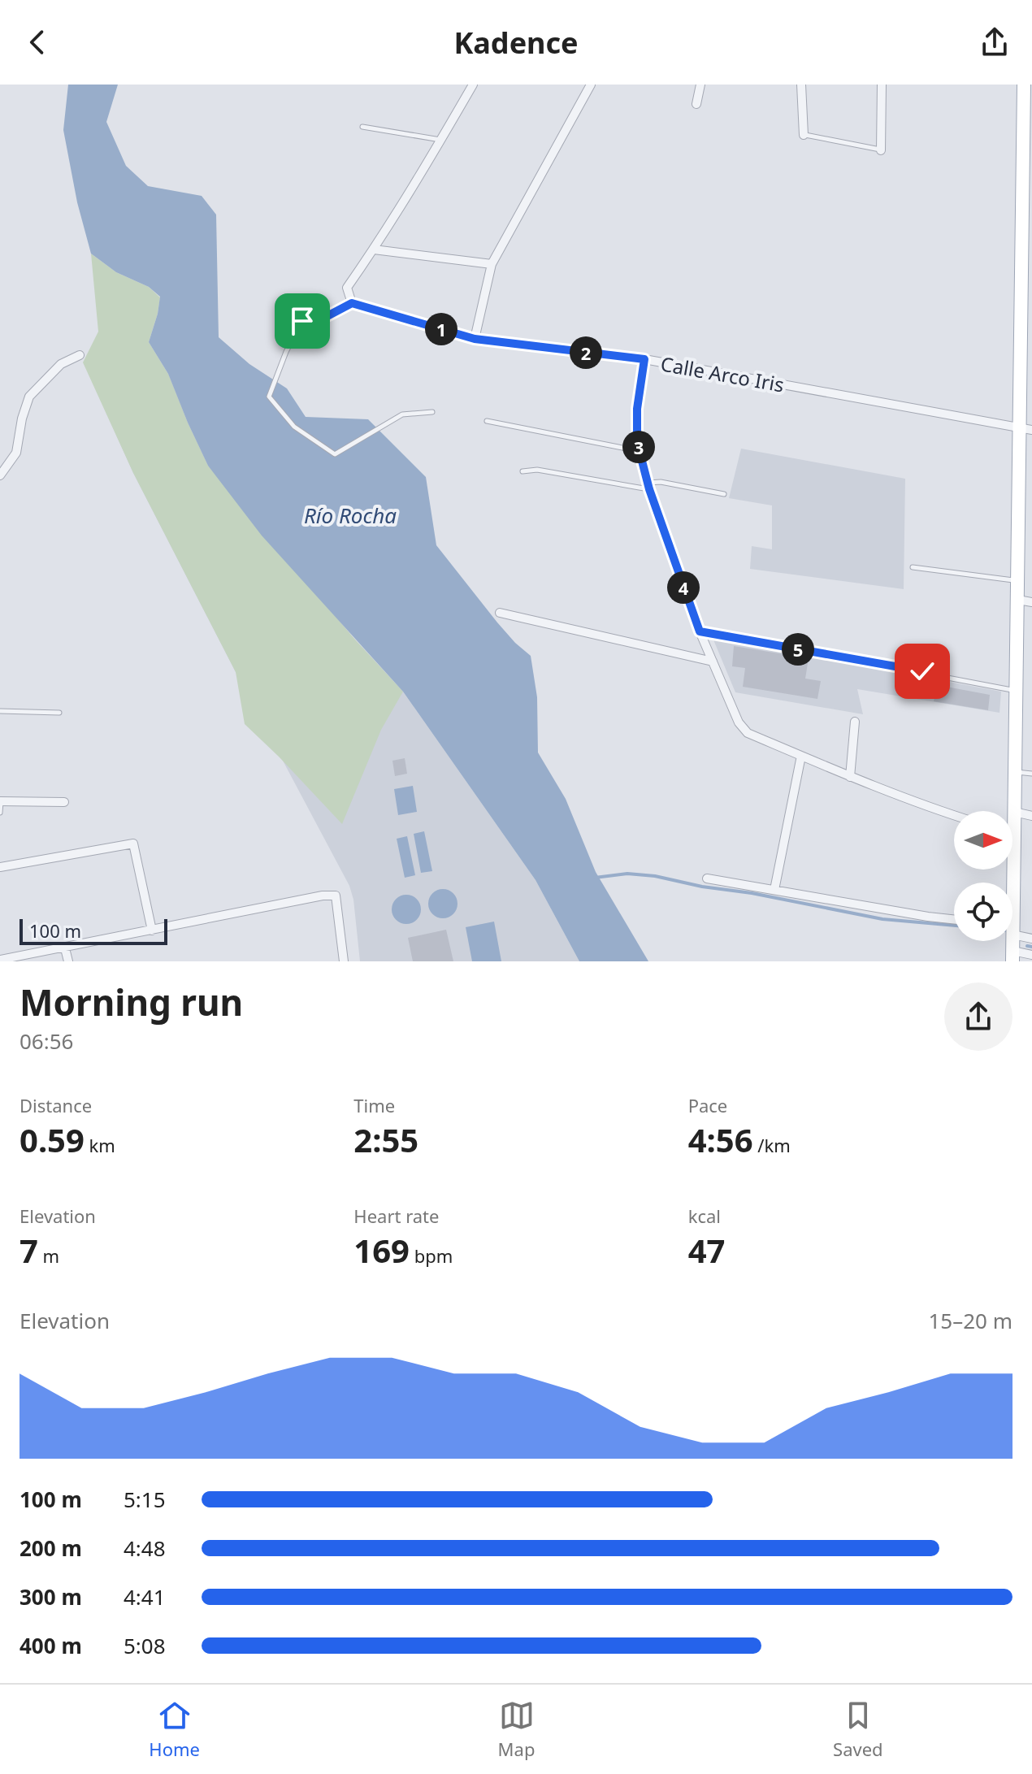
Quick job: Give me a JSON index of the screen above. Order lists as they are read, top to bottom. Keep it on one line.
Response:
{"streets":{"street":["Calle Arco Iris"]},"water":["Río Rocha"],"scale_bar":"100 m","north":"right","page":{"header":"Kadence","pins":["1","2","3","4","5"],"scale":"100 m","heading":["Morning run","06:56"],"stats":[["Distance","0.59 km"],["Time","2:55"],["Pace","4:56 /km"],["Elevation","7 m"],["Heart rate","169 bpm"],["kcal","47"]],"chart":["Elevation","15–20 m"],"list":[{"name":"100 m","note":"5:15"},{"name":"200 m","note":"4:48"},{"name":"300 m","note":"4:41"},{"name":"400 m","note":"5:08"}],"tabs":["Home","Map","Saved"]}}
